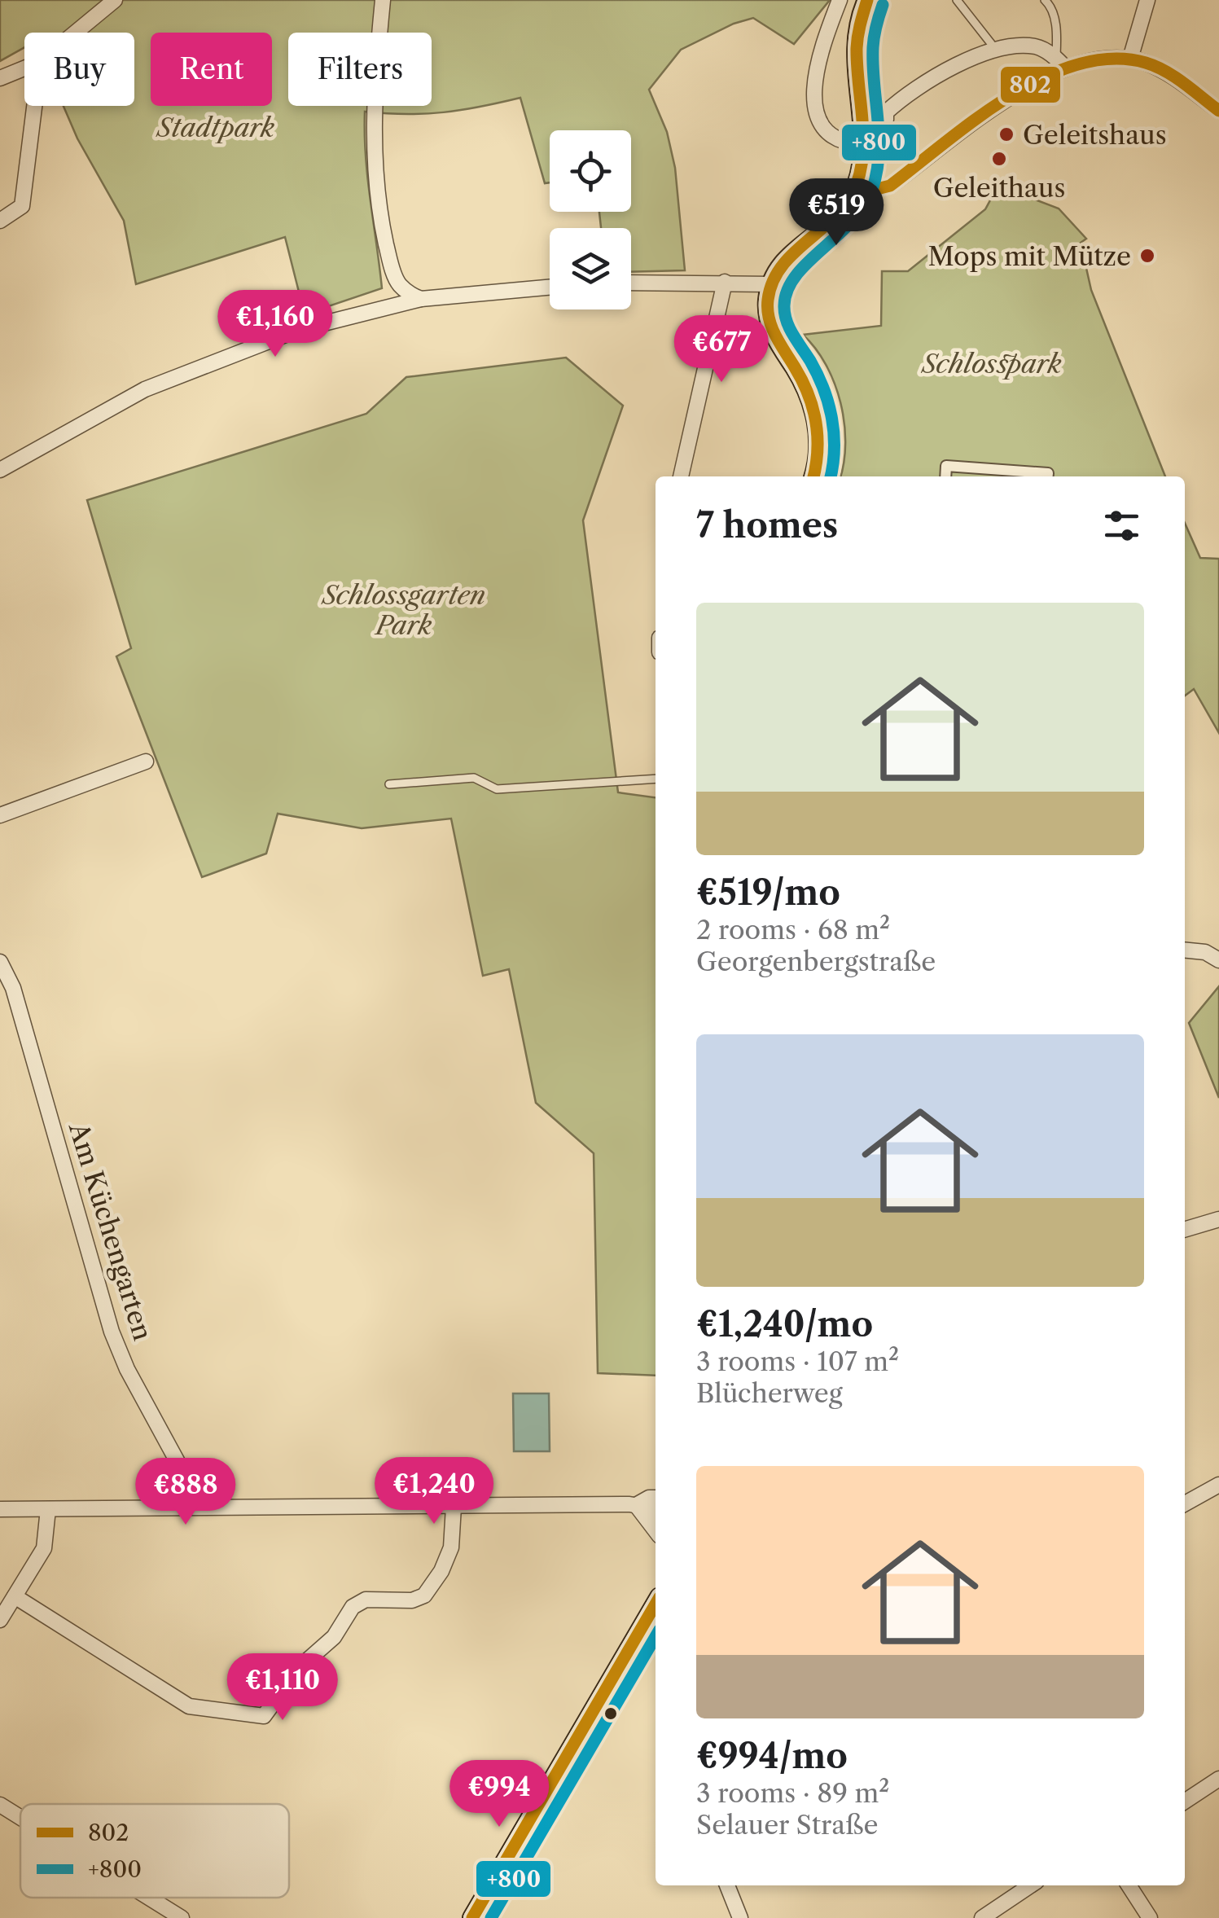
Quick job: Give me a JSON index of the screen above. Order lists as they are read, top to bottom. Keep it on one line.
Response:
{"streets":{"street":["Am Küchengarten"]},"parks":["Stadtpark","Schlosspark","Schlossgarten Park"],"places":["Geleitshaus","Geleithaus","Mops mit Mütze"],"lines":["transit line 802","transit line +800"],"legend":["802","+800"],"page":{"chip":["Buy","Rent","Filters"],"price":["€519","€1,160","€677","€1,240","€888","€1,110","€994"],"heading":"7 homes","list":[{"name":"€519/mo","note":"2 rooms · 68 m² · Georgenbergstraße"},{"name":"€1,240/mo","note":"3 rooms · 107 m² · Blücherweg"},{"name":"€994/mo","note":"3 rooms · 89 m² · Selauer Straße"}]}}
